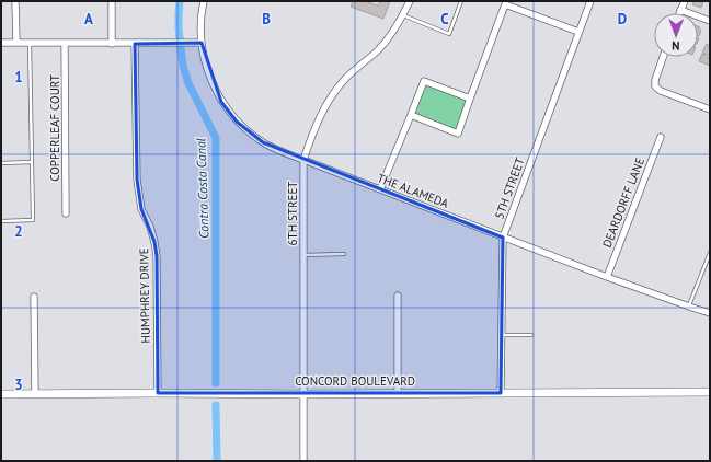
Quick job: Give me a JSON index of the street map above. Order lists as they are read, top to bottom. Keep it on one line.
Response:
{"streets":{"street":["COPPERLEAF COURT","5TH STREET","THE ALAMEDA","DEARDORFF LANE","6TH STREET","HUMPHREY DRIVE","CONCORD BOULEVARD"]},"crossings":[["5TH STREET","THE ALAMEDA"],["5TH STREET","CONCORD BOULEVARD"],["THE ALAMEDA","DEARDORFF LANE"],["THE ALAMEDA","6TH STREET"],["6TH STREET","CONCORD BOULEVARD"],["HUMPHREY DRIVE","CONCORD BOULEVARD"]],"water":["Contra Costa Canal"],"north":"bottom","grid":{"columns":["A","B","C","D"],"rows":["1","2","3"]}}
